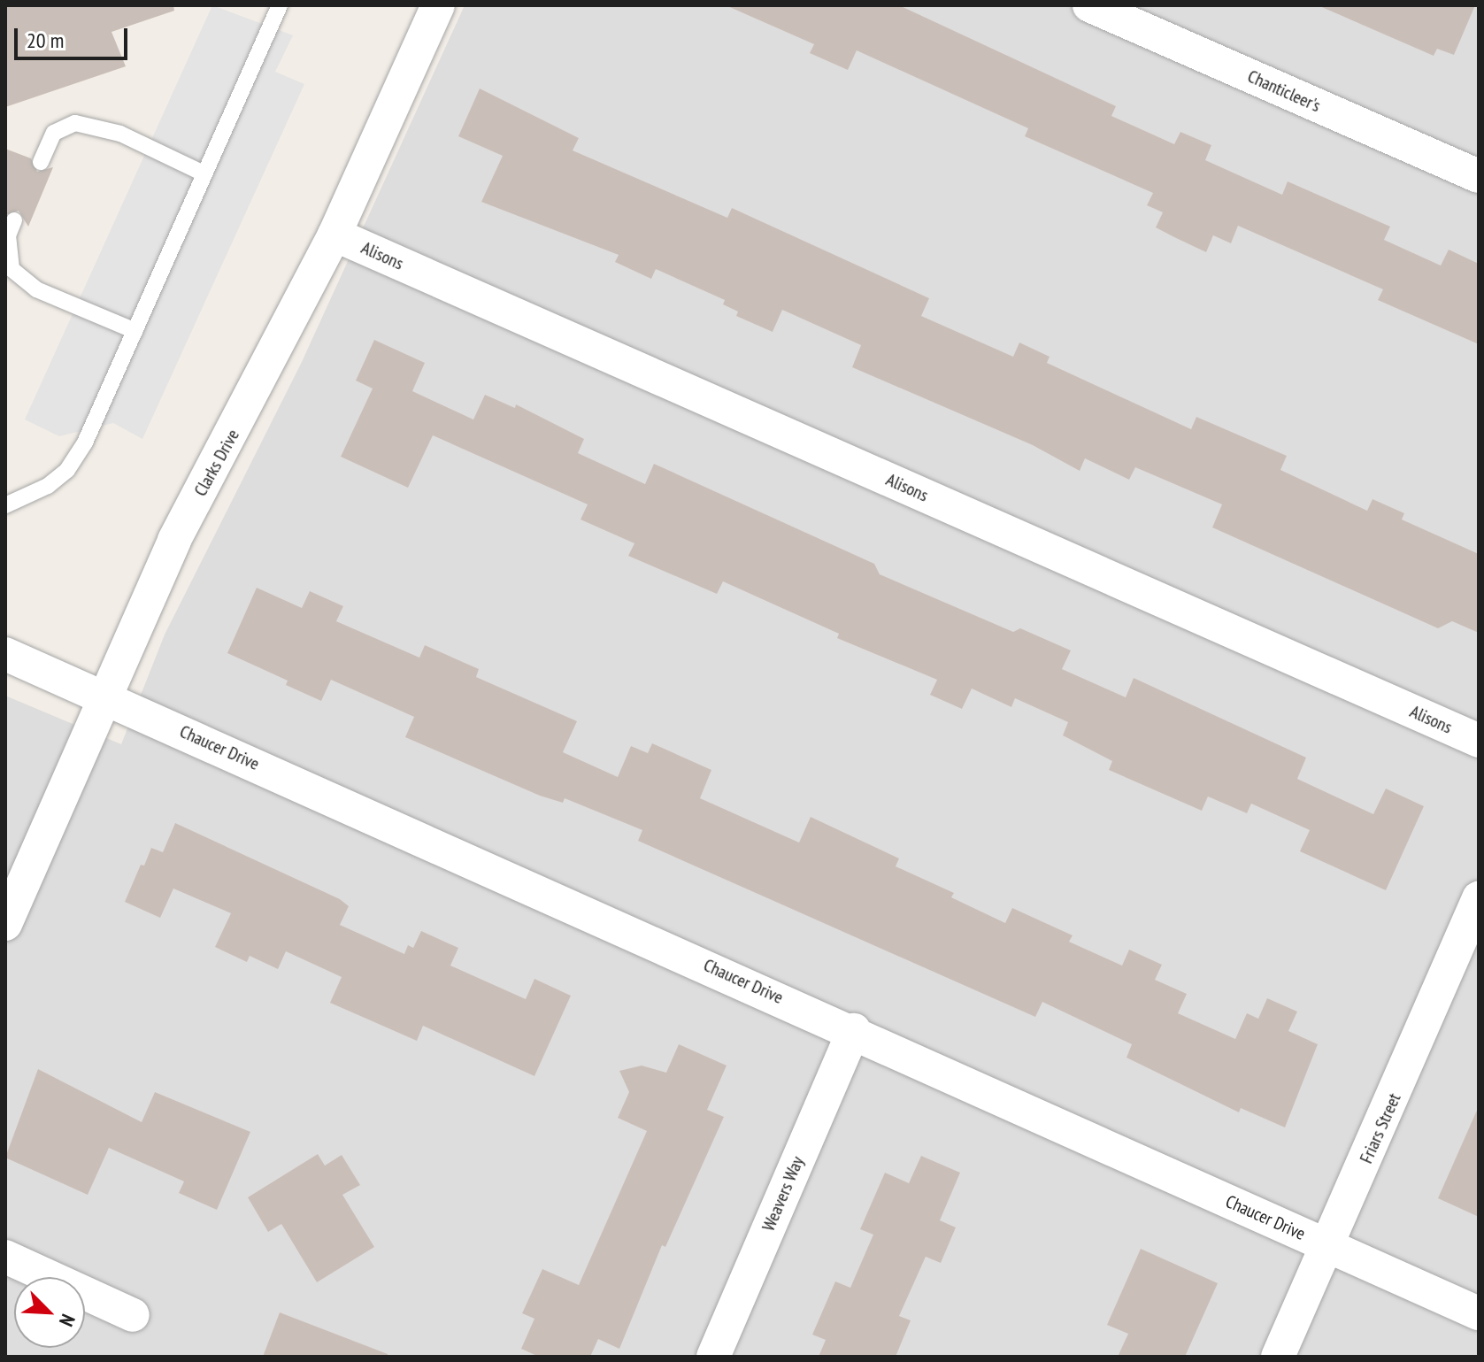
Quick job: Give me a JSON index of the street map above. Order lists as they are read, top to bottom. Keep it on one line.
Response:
{"streets":{"street":["Chanticleer's","Alisons","Clarks Drive","Chaucer Drive","Friars Street","Weavers Way"]},"crossings":[["Alisons","Clarks Drive"],["Clarks Drive","Chaucer Drive"],["Chaucer Drive","Friars Street"],["Chaucer Drive","Weavers Way"]],"scale_bar":"20 m","north":"bottom right"}
